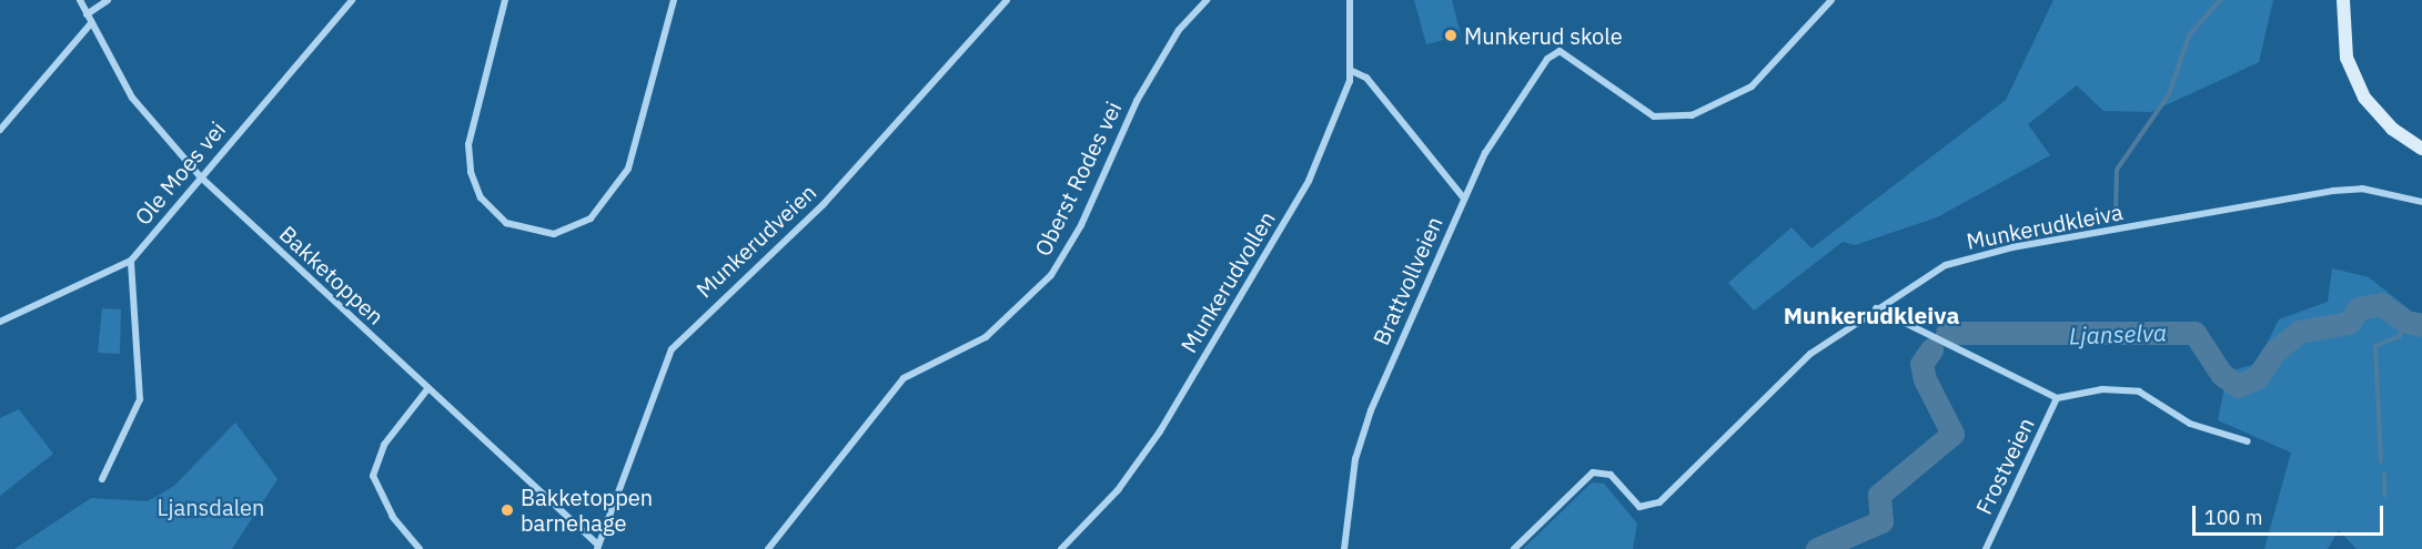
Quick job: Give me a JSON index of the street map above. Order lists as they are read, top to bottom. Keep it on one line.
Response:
{"streets":{"street":["Ole Moes vei","Oberst Rodes vei","Munkerudkleiva","Munkerudveien","Bakketoppen","Brattvollveien","Munkerudvollen","Frostveien"]},"crossings":[["Ole Moes vei","Bakketoppen"],["Munkerudveien","Bakketoppen"]],"districts":["Munkerudkleiva"],"water":["Ljanselva"],"parks":["Ljansdalen"],"places":["Munkerud skole","Bakketoppen barnehage"],"scale_bar":"100 m"}
